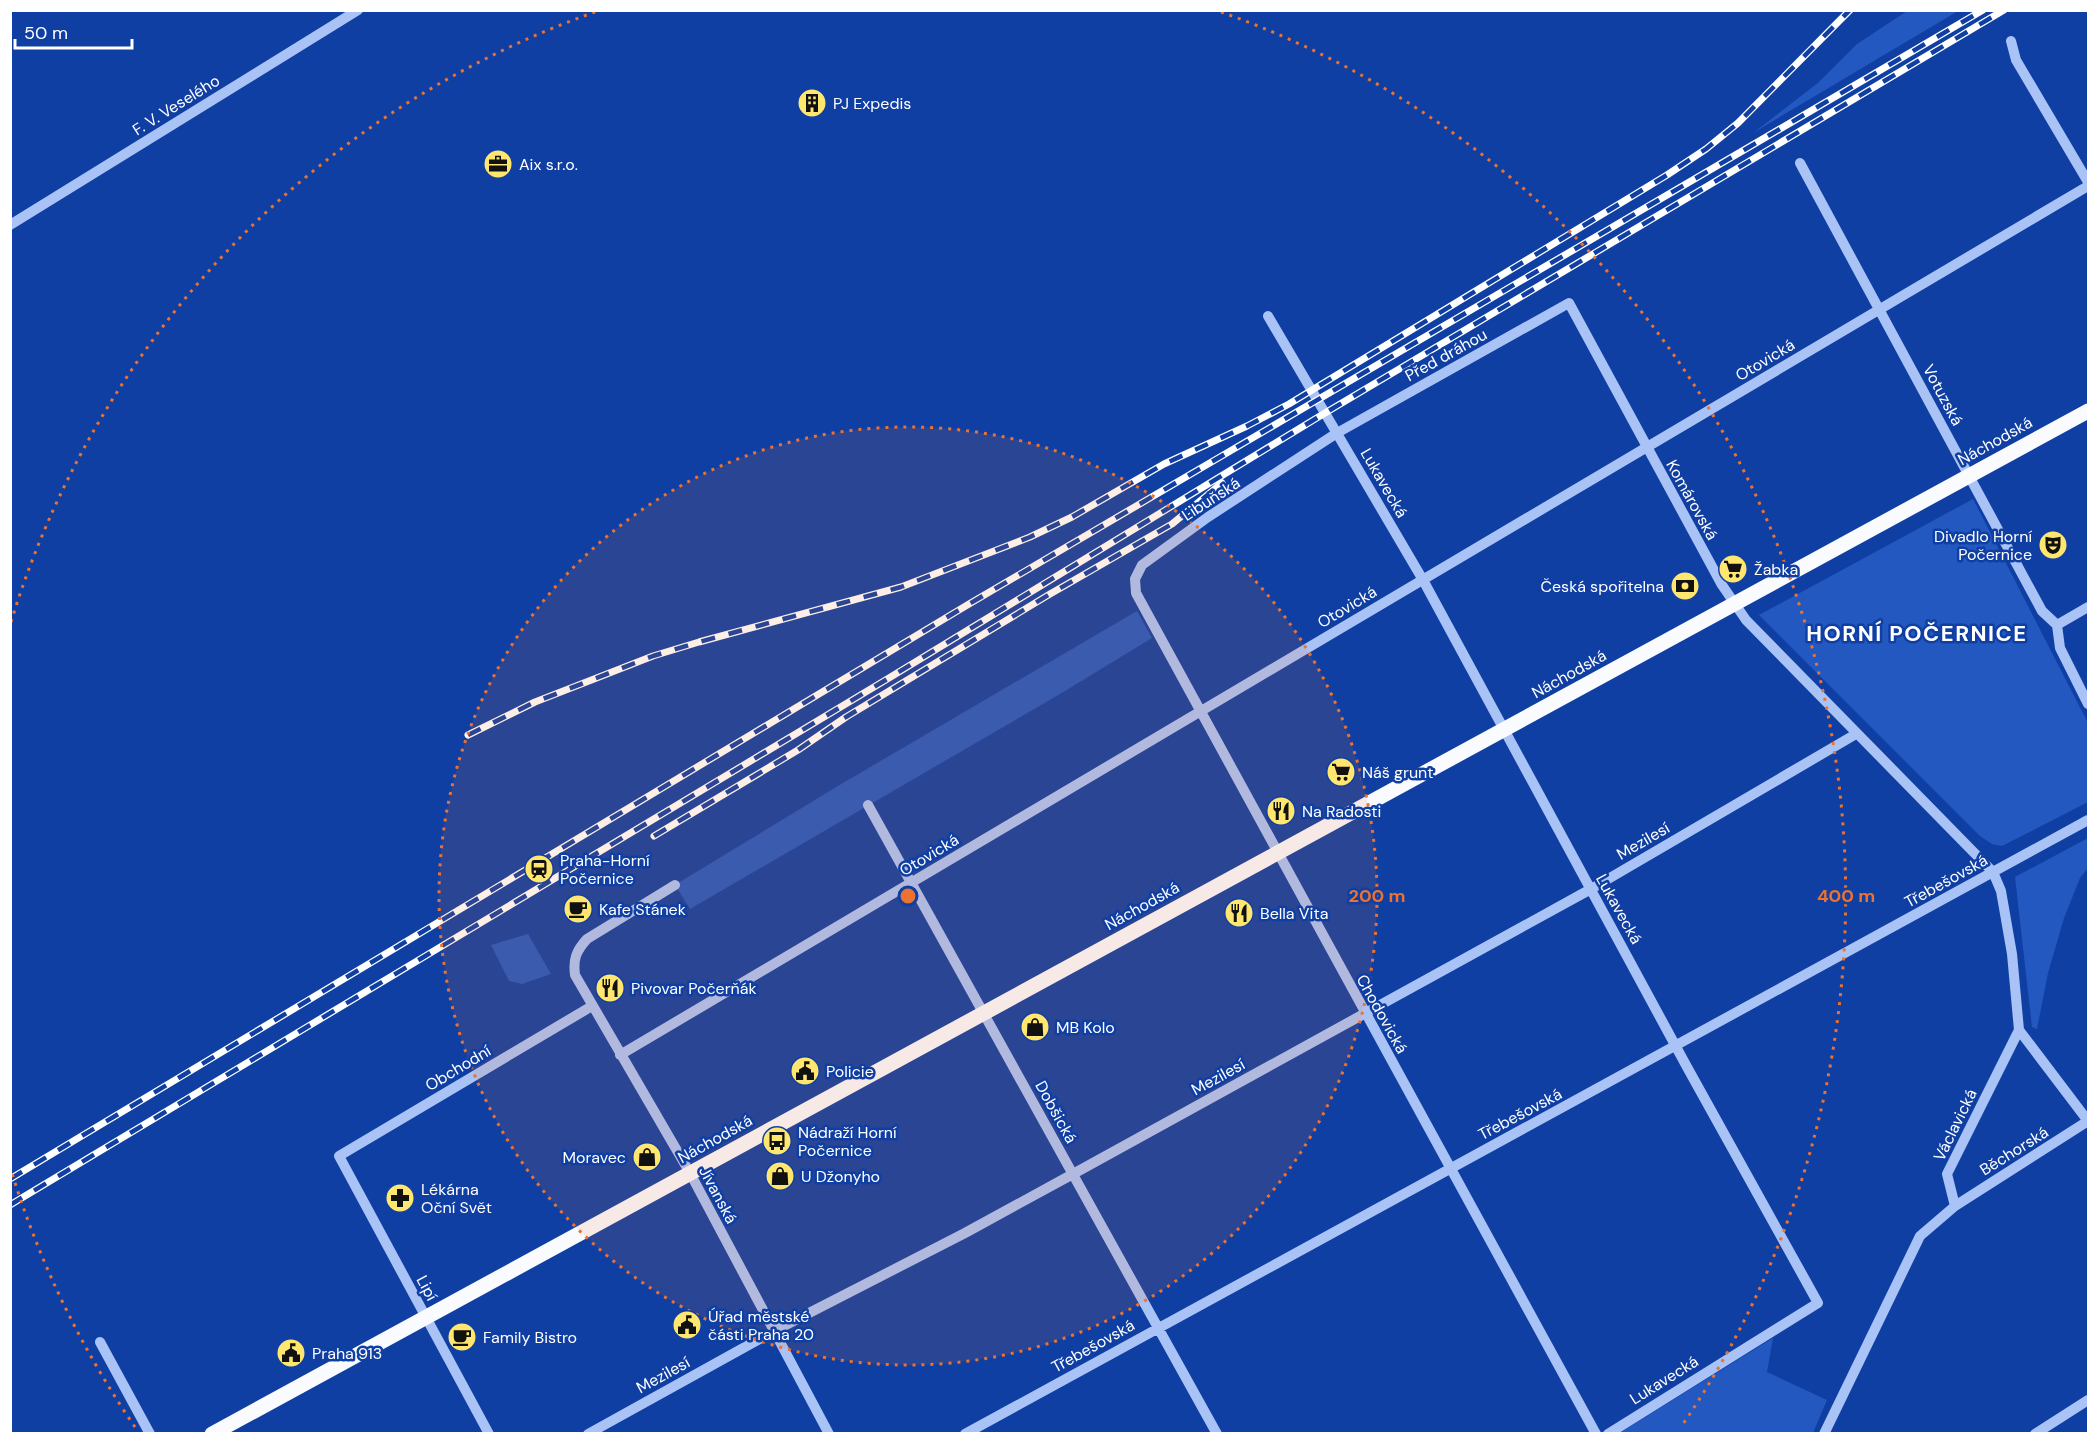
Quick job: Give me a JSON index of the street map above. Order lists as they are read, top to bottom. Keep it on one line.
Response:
{"streets":{"main road":["Náchodská"],"street":["F. V. Veselého","Před dráhou","Otovická","Votuzská","Lukavecká","Libuňská","Komárovská","Mezilesí","Třebešovská","Chodovická","Obchodní","Dobšická","Václavická","Běchorská","Jívanská","Lipí"]},"crossings":[["Před dráhou","Lukavecká"],["Před dráhou","Libuňská"],["Před dráhou","Komárovská"],["Otovická","Votuzská"],["Otovická","Lukavecká"],["Otovická","Komárovská"],["Otovická","Chodovická"],["Otovická","Dobšická"],["Otovická","Jívanská"],["Votuzská","Náchodská"],["Náchodská","Lukavecká"],["Náchodská","Komárovská"],["Náchodská","Chodovická"],["Náchodská","Dobšická"],["Náchodská","Jívanská"],["Náchodská","Lipí"],["Lukavecká","Libuňská"],["Lukavecká","Mezilesí"],["Lukavecká","Třebešovská"],["Libuňská","Chodovická"],["Komárovská","Mezilesí"],["Komárovská","Třebešovská"],["Mezilesí","Chodovická"],["Mezilesí","Dobšická"],["Mezilesí","Jívanská"],["Třebešovská","Chodovická"],["Třebešovská","Dobšická"],["Obchodní","Jívanská"],["Obchodní","Lipí"],["Václavická","Běchorská"]],"districts":["HORNÍ POČERNICE"],"places":{"building":["PJ Expedis"],"office":["Aix s.r.o."],"theatre":["Divadlo Horní Počernice"],"supermarket":["Žabka","Náš grunt"],"bank":["Česká spořitelna"],"restaurant":["Na Radosti","Bella Vita","Pivovar Počerňák"],"station":["Praha-Horní Počernice"],"cafe":["Kafe Stánek","Family Bistro"],"shop":["MB Kolo","Moravec","U Džonyho"],"public building":["Policie","Úřad městské části Praha 20","Praha 913"],"bus stop":["Nádraží Horní Počernice"],"pharmacy":["Lékárna Oční Svět"]},"scale_bar":"50 m","rings":["200 m","400 m"]}
